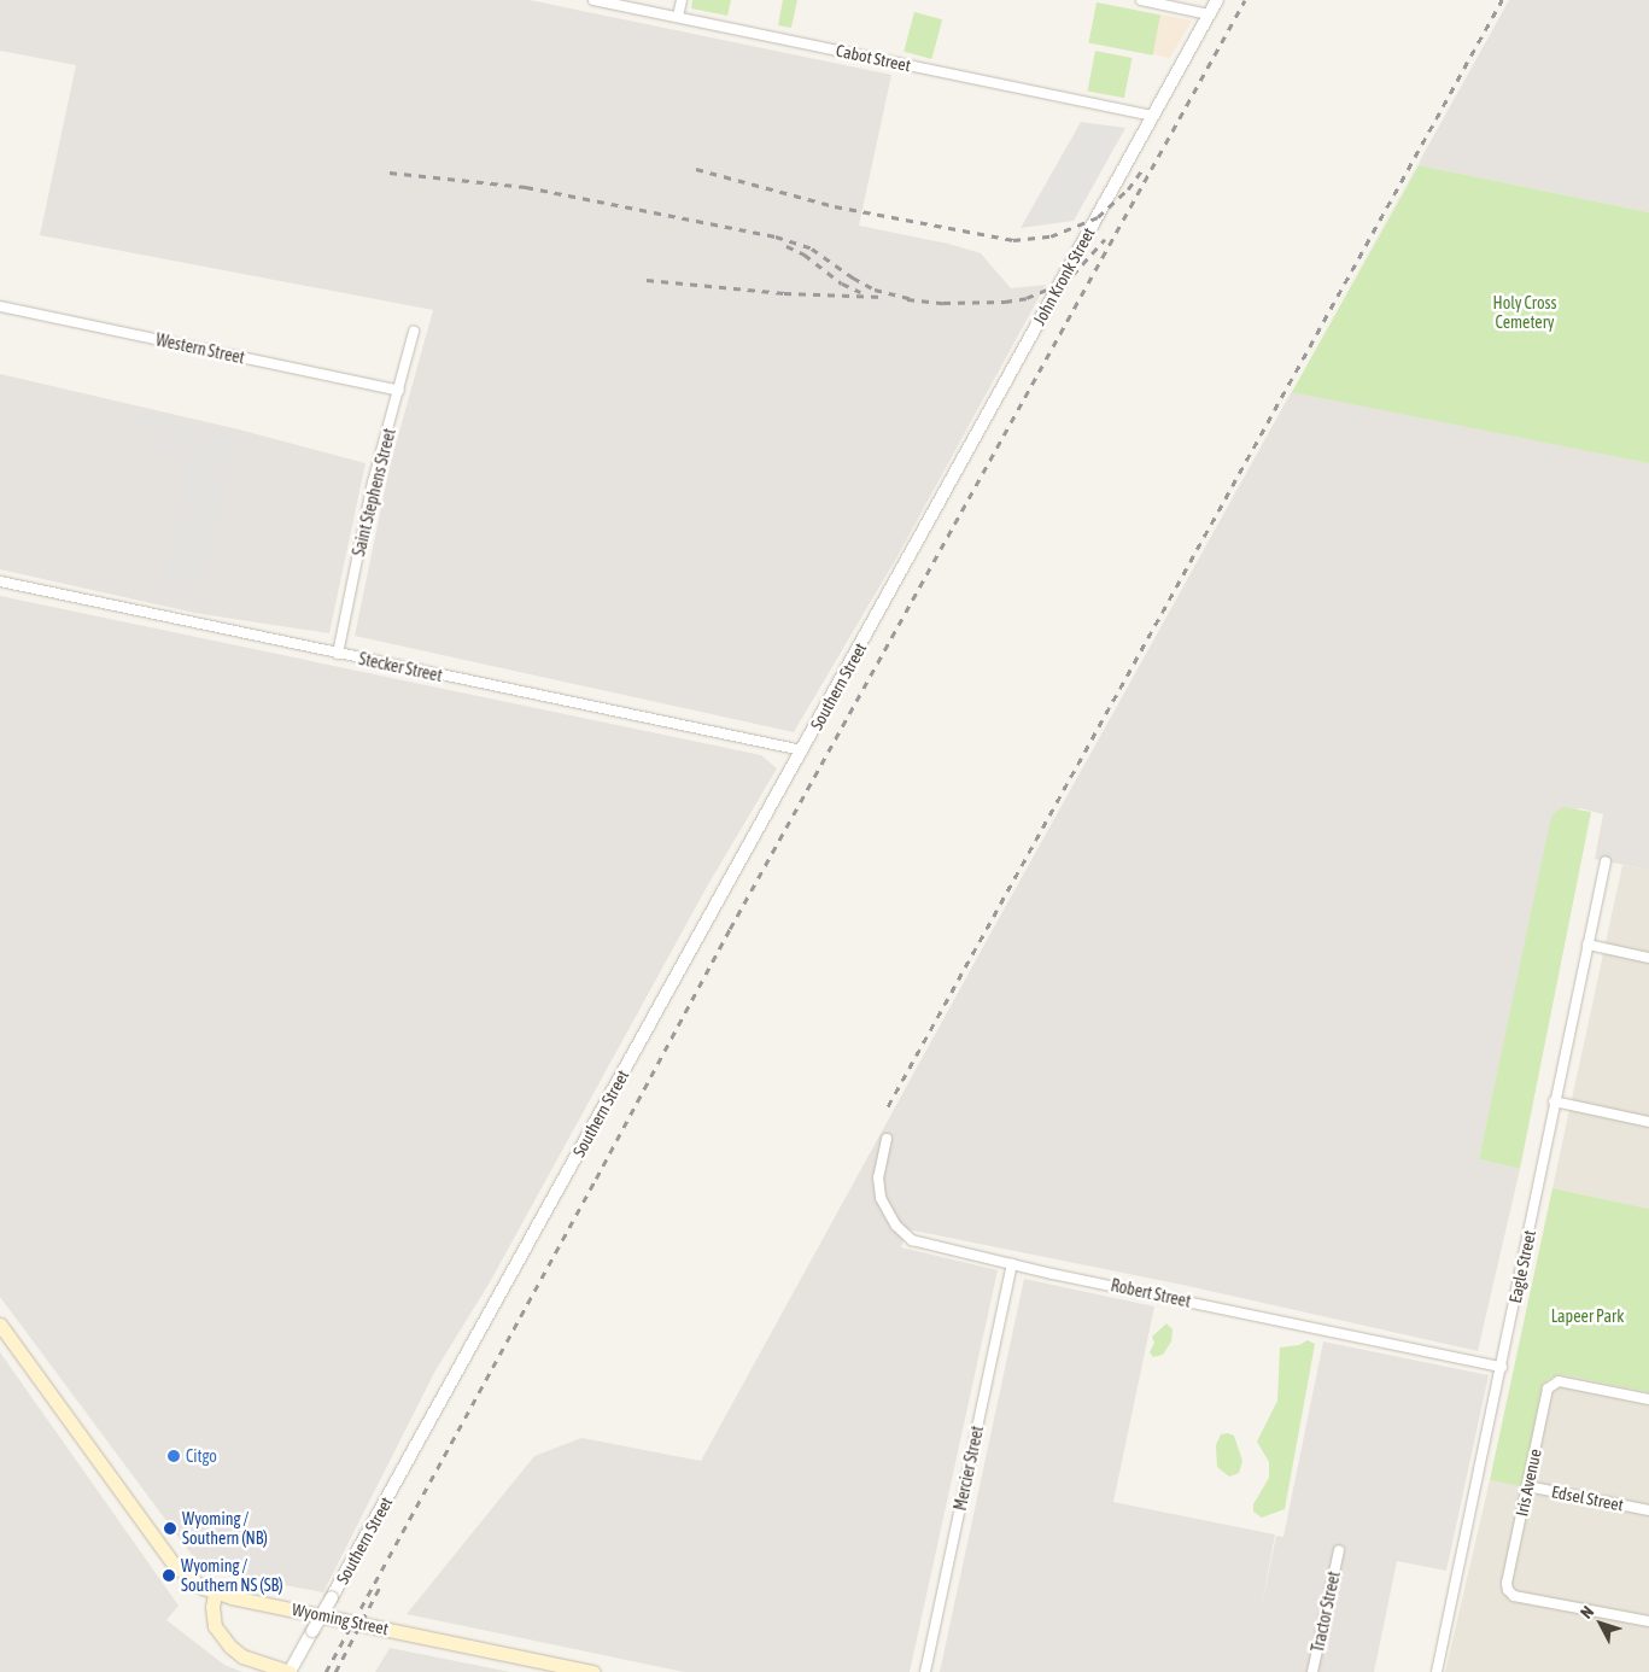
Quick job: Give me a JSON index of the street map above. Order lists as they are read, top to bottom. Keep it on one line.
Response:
{"streets":{"main road":["Wyoming Street"],"street":["Cabot Street","John Kronk Street","Western Street","Saint Stephens Street","Stecker Street","Southern Street","Eagle Street","Robert Street","Mercier Street","Iris Avenue","Edsel Street","Tractor Street"]},"crossings":[["Cabot Street","John Kronk Street"],["John Kronk Street","Southern Street"],["Western Street","Saint Stephens Street"],["Saint Stephens Street","Stecker Street"],["Stecker Street","Southern Street"],["Eagle Street","Robert Street"],["Robert Street","Mercier Street"],["Iris Avenue","Edsel Street"]],"parks":["Holy Cross Cemetery","Lapeer Park"],"places":["Citgo","Wyoming / Southern (NB)","Wyoming / Southern NS (SB)"],"north":"top left"}
